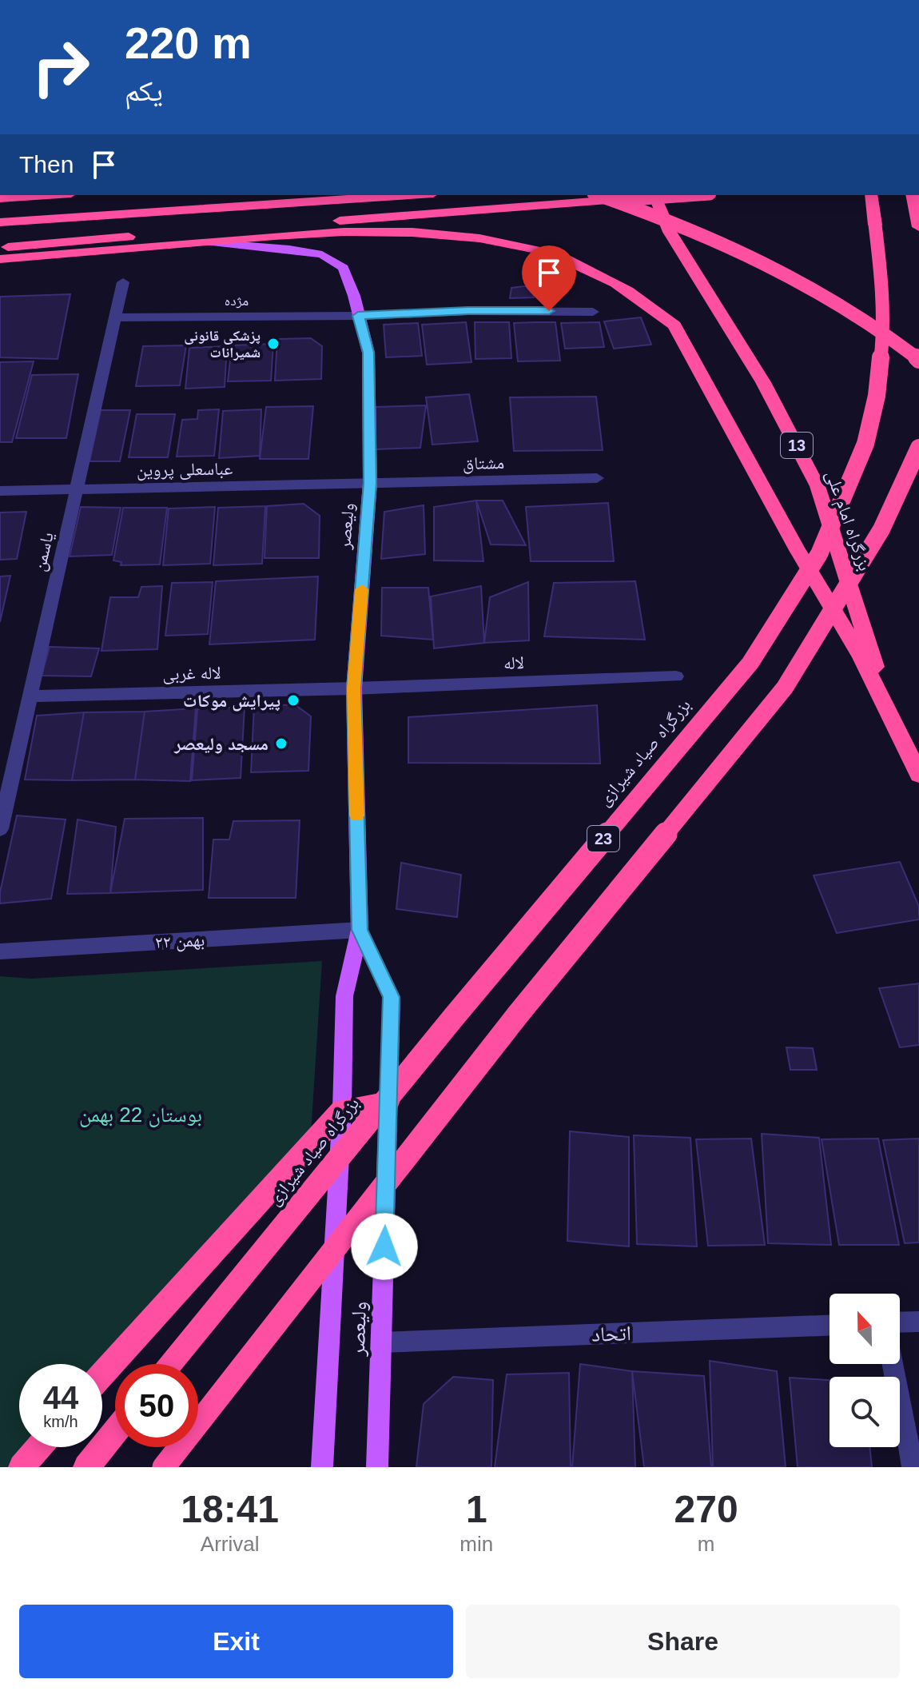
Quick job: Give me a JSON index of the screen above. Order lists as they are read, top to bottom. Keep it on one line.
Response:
{"streets":{"highway":["13","بزرگراه امام علی","بزرگراه صیاد شیرازی","23"],"main road":["ولیعصر"],"street":["مژده","مشتاق","عباسعلی پروین","یاسمن","لاله","لاله غربی","۲۲ بهمن","اتحاد"]},"crossings":[["مژده","ولیعصر"],["مژده","یاسمن"],["مشتاق","عباسعلی پروین"],["مشتاق","ولیعصر"],["عباسعلی پروین","ولیعصر"],["عباسعلی پروین","یاسمن"],["ولیعصر","لاله"],["ولیعصر","لاله غربی"],["ولیعصر","۲۲ بهمن"],["ولیعصر","اتحاد"],["یاسمن","لاله غربی"],["لاله","لاله غربی"]],"parks":["بوستان 22 بهمن"],"places":["پزشکی قانونی شمیرانات","پیرایش موکات","مسجد ولیعصر"],"north":"top","page":{"turn":["220 m","یکم"],"then":"Then","speed":"44 km/h","limit":"50","eta":["18:41","Arrival","1","min","270","m"],"buttons":["Exit","Share"]}}
